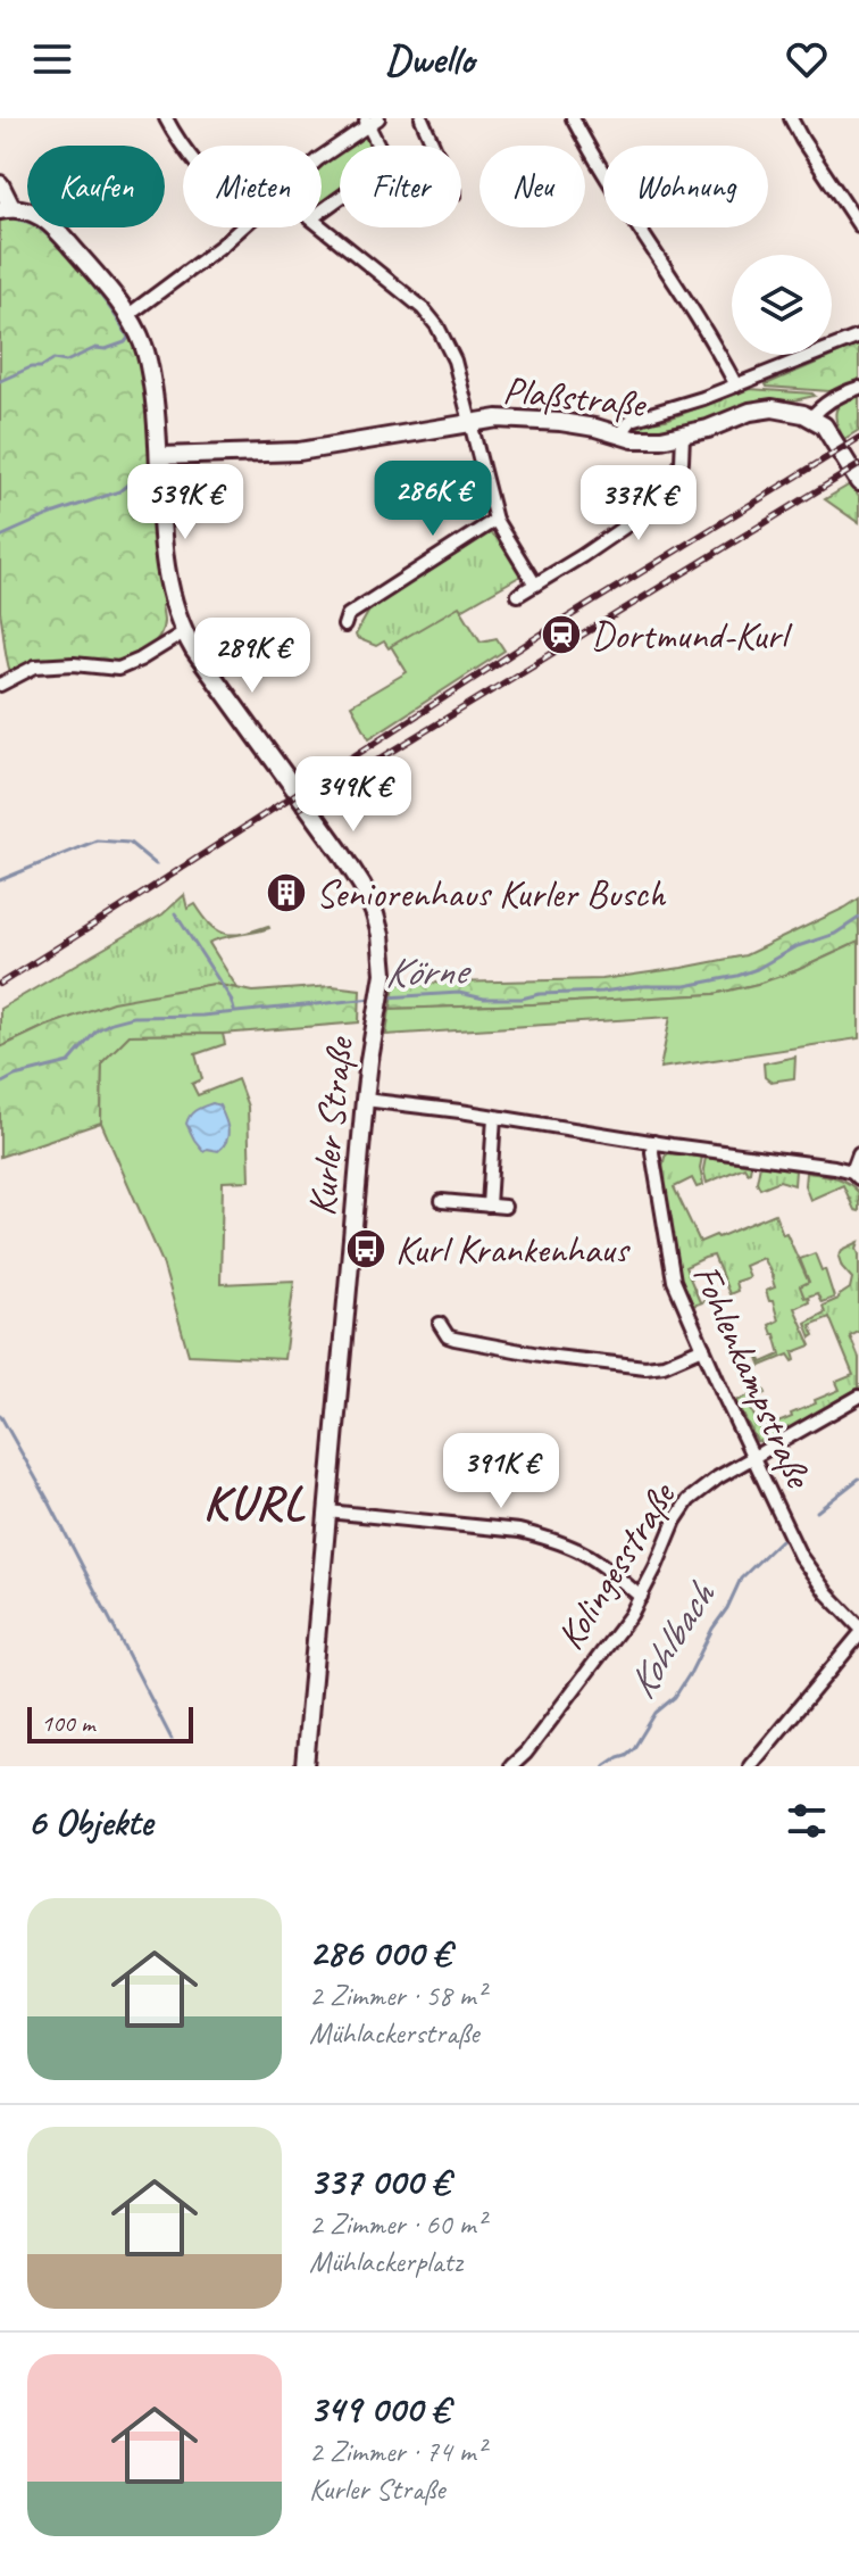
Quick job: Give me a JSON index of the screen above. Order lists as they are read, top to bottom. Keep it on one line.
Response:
{"streets":{"main road":["Plaßstraße","Kurler Straße"],"street":["Fohlenkampstraße","Kolingesstraße"]},"crossings":[["Plaßstraße","Kurler Straße"],["Fohlenkampstraße","Kolingesstraße"]],"districts":["KURL"],"water":["Körne","Kohlbach"],"places":{"station":["Dortmund-Kurl"],"building":["Seniorenhaus Kurler Busch"],"bus stop":["Kurl Krankenhaus"]},"scale_bar":"100 m","page":{"header":"Dwello","chip":["Kaufen","Mieten","Filter","Neu","Wohnung"],"price":["286K €","539K €","337K €","289K €","349K €","391K €"],"scale":"100 m","heading":"6 Objekte","list":[{"name":"286 000 €","note":"2 Zimmer · 58 m² · Mühlackerstraße"},{"name":"337 000 €","note":"2 Zimmer · 60 m² · Mühlackerplatz"},{"name":"349 000 €","note":"2 Zimmer · 74 m² · Kurler Straße"}]}}
